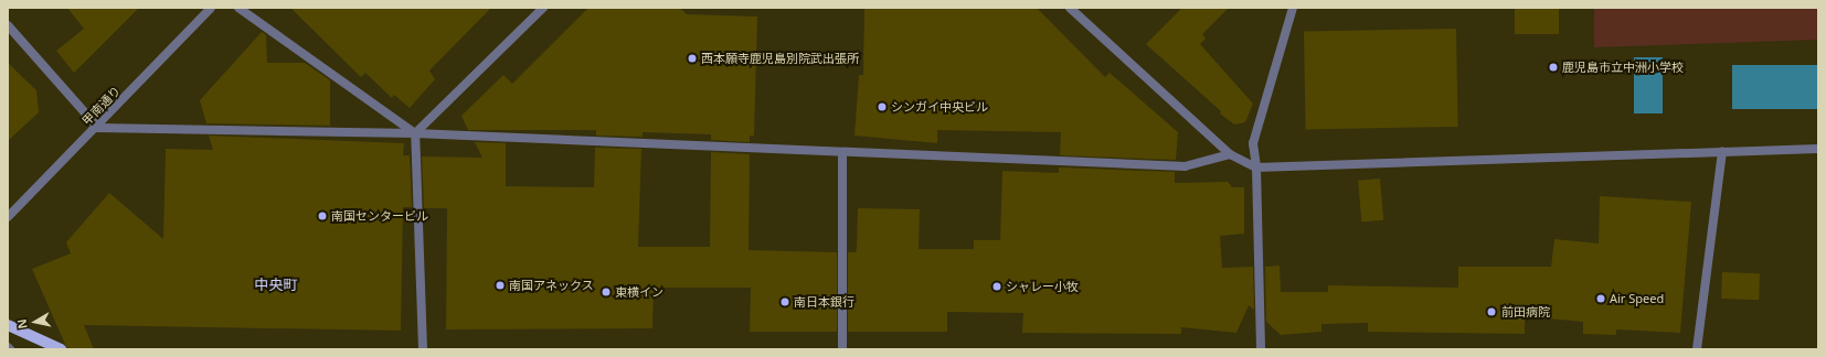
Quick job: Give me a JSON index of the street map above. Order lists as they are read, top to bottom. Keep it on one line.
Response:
{"streets":{"street":["甲南通り"]},"districts":["中央町"],"places":["西本願寺鹿児島別院武出張所","鹿児島市立中洲小学校","シンガイ中央ビル","南国センタービル","南国アネックス","シャレー小牧","東横イン","Air Speed","南日本銀行","前田病院"],"north":"left"}
